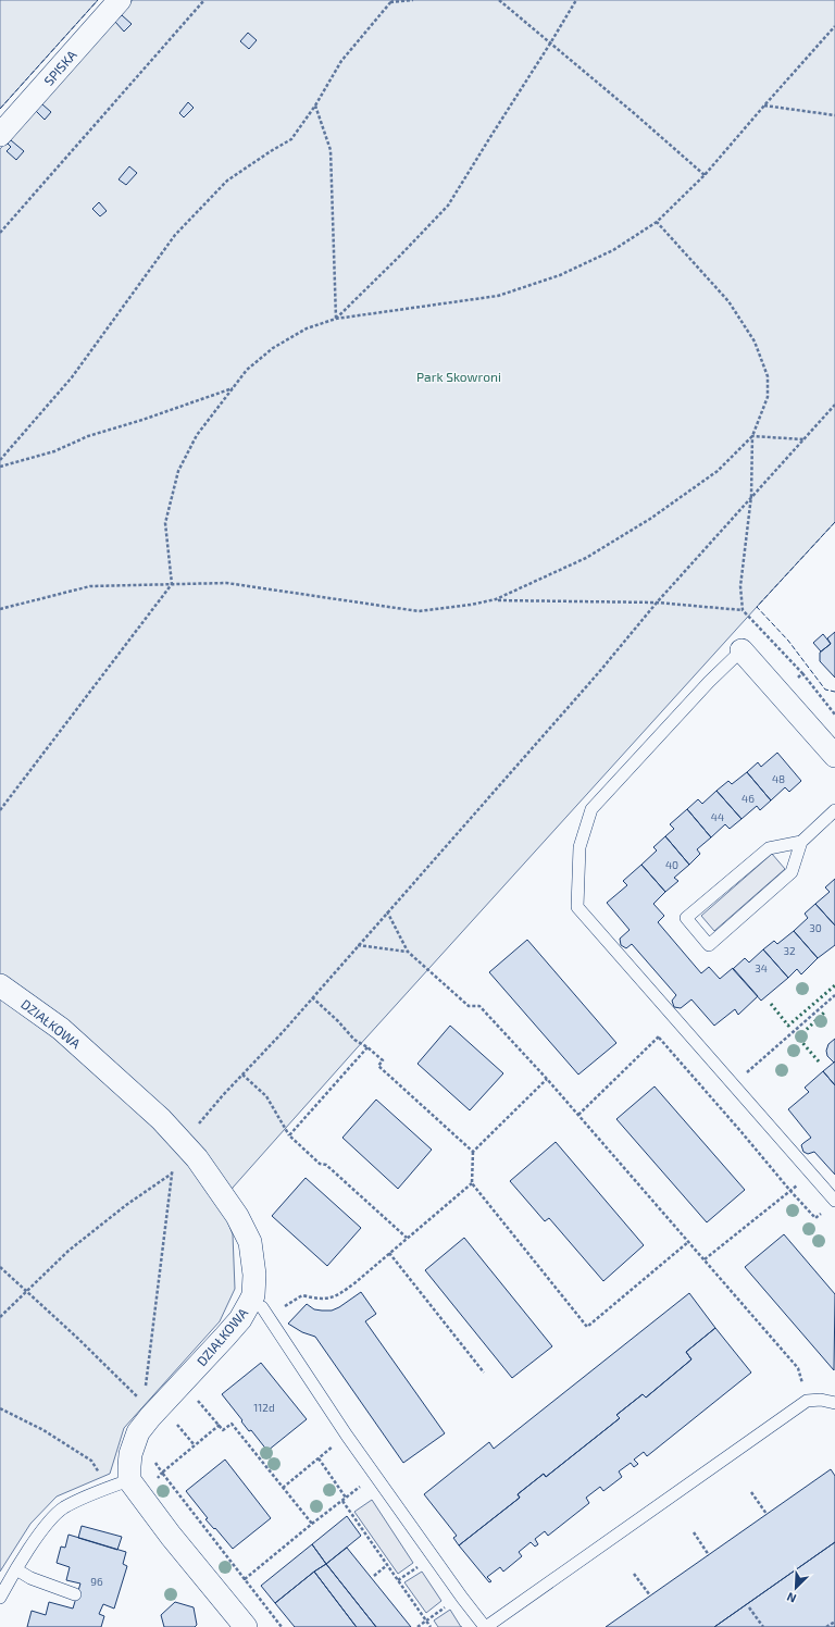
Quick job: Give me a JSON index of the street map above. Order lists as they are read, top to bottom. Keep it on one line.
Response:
{"streets":{"street":["SPISKA","DZIAŁKOWA"]},"parks":["Park Skowroni"],"house_numbers":["48","46","44","40","30","32","34","112d","96"],"north":"bottom left"}
